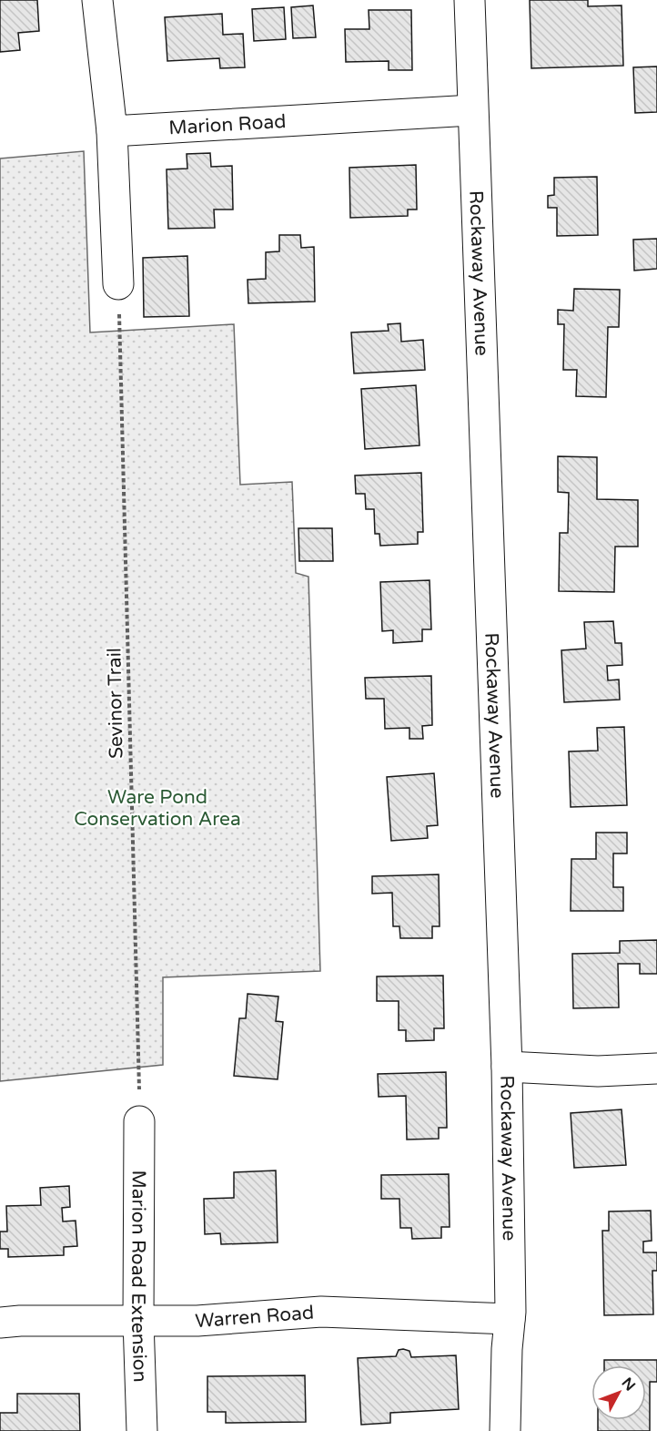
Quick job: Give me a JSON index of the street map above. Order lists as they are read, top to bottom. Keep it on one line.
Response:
{"streets":{"street":["Marion Road","Rockaway Avenue","Marion Road Extension","Warren Road"],"path":["Sevinor Trail"]},"crossings":[["Marion Road","Rockaway Avenue"],["Rockaway Avenue","Warren Road"],["Sevinor Trail","Marion Road Extension"],["Marion Road Extension","Warren Road"]],"parks":["Ware Pond Conservation Area"],"north":"top right"}
